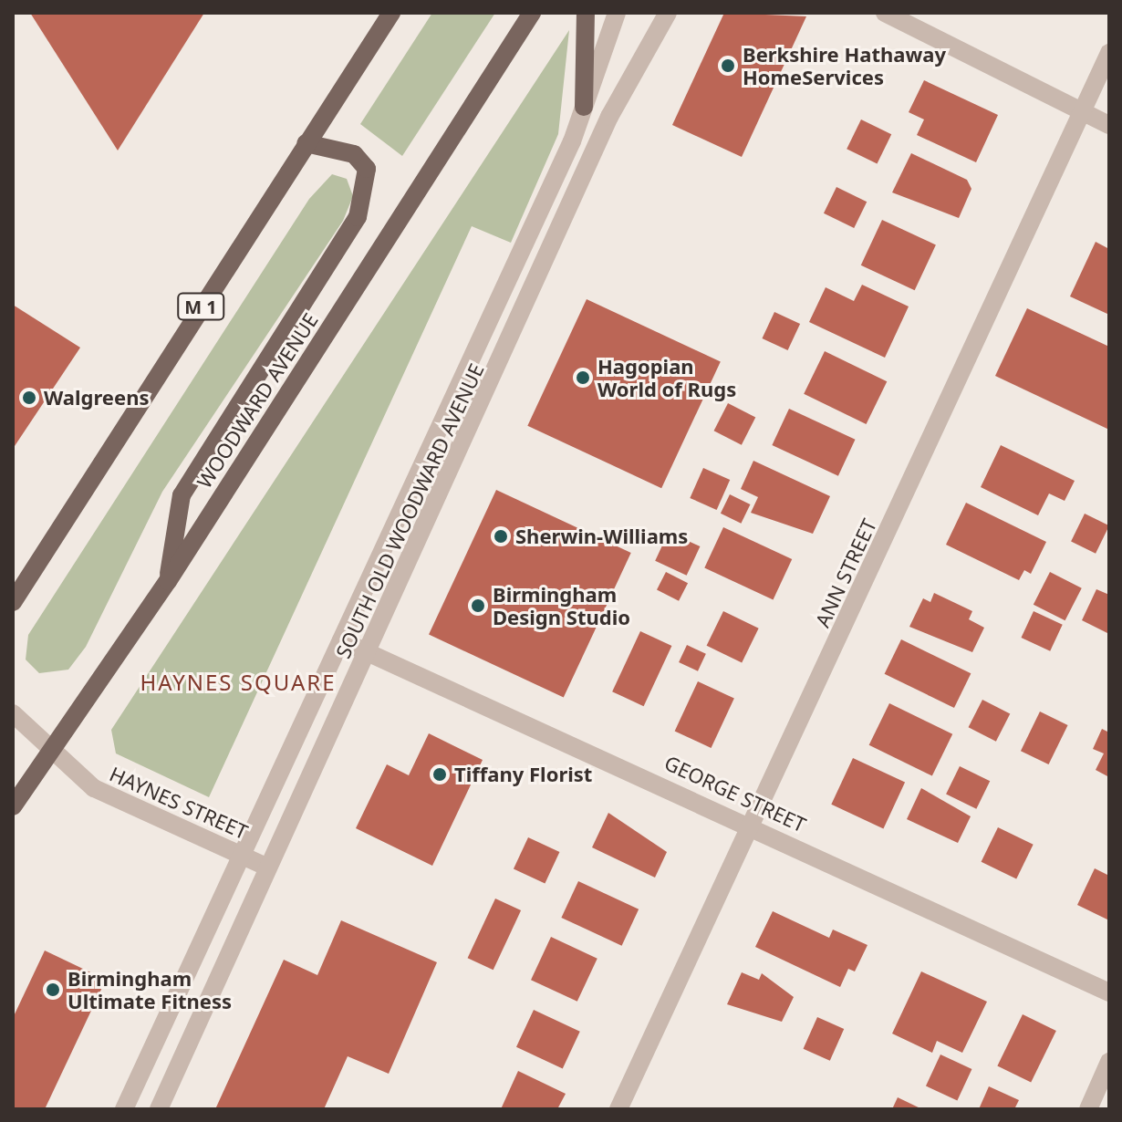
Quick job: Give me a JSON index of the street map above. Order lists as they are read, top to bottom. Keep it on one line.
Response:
{"streets":{"main road":["M 1","WOODWARD AVENUE"],"street":["SOUTH OLD WOODWARD AVENUE","ANN STREET","GEORGE STREET","HAYNES STREET"]},"crossings":[["WOODWARD AVENUE","HAYNES STREET"],["SOUTH OLD WOODWARD AVENUE","GEORGE STREET"],["SOUTH OLD WOODWARD AVENUE","HAYNES STREET"],["ANN STREET","GEORGE STREET"]],"districts":["HAYNES SQUARE"],"places":["Berkshire Hathaway HomeServices","Hagopian World of Rugs","Walgreens","Sherwin-Williams","Birmingham Design Studio","Tiffany Florist","Birmingham Ultimate Fitness"]}
